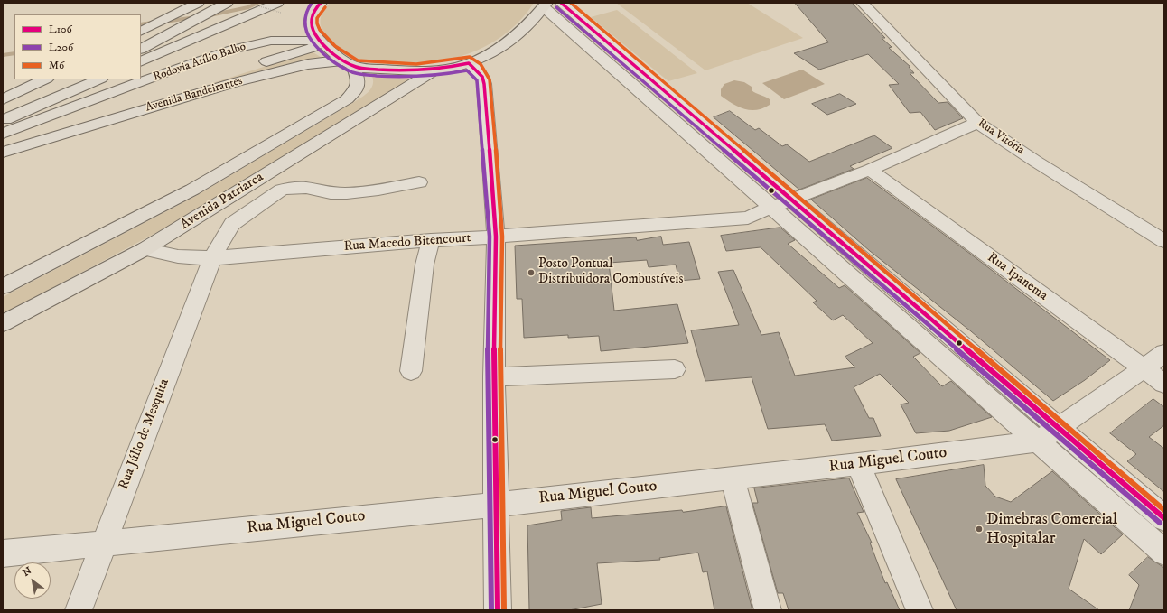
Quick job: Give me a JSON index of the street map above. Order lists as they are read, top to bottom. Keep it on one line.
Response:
{"streets":{"main road":["Rodovia Atílio Balbo","Avenida Bandeirantes","Avenida Patriarca"],"street":["Rua Vitória","Rua Macedo Bitencourt","Rua Ipanema","Rua Júlio de Mesquita","Rua Miguel Couto"]},"crossings":[["Rodovia Atílio Balbo","Avenida Bandeirantes"],["Avenida Bandeirantes","Avenida Patriarca"],["Rua Vitória","Rua Macedo Bitencourt"],["Avenida Patriarca","Rua Macedo Bitencourt"],["Rua Macedo Bitencourt","Rua Ipanema"],["Rua Macedo Bitencourt","Rua Júlio de Mesquita"],["Rua Ipanema","Rua Miguel Couto"],["Rua Júlio de Mesquita","Rua Miguel Couto"]],"places":["Posto Pontual Distribuidora Combustíveis","Dimebras Comercial Hospitalar"],"lines":["transit line L106","transit line L206","transit line M6"],"legend":["L106","L206","M6"],"north":"top left"}
